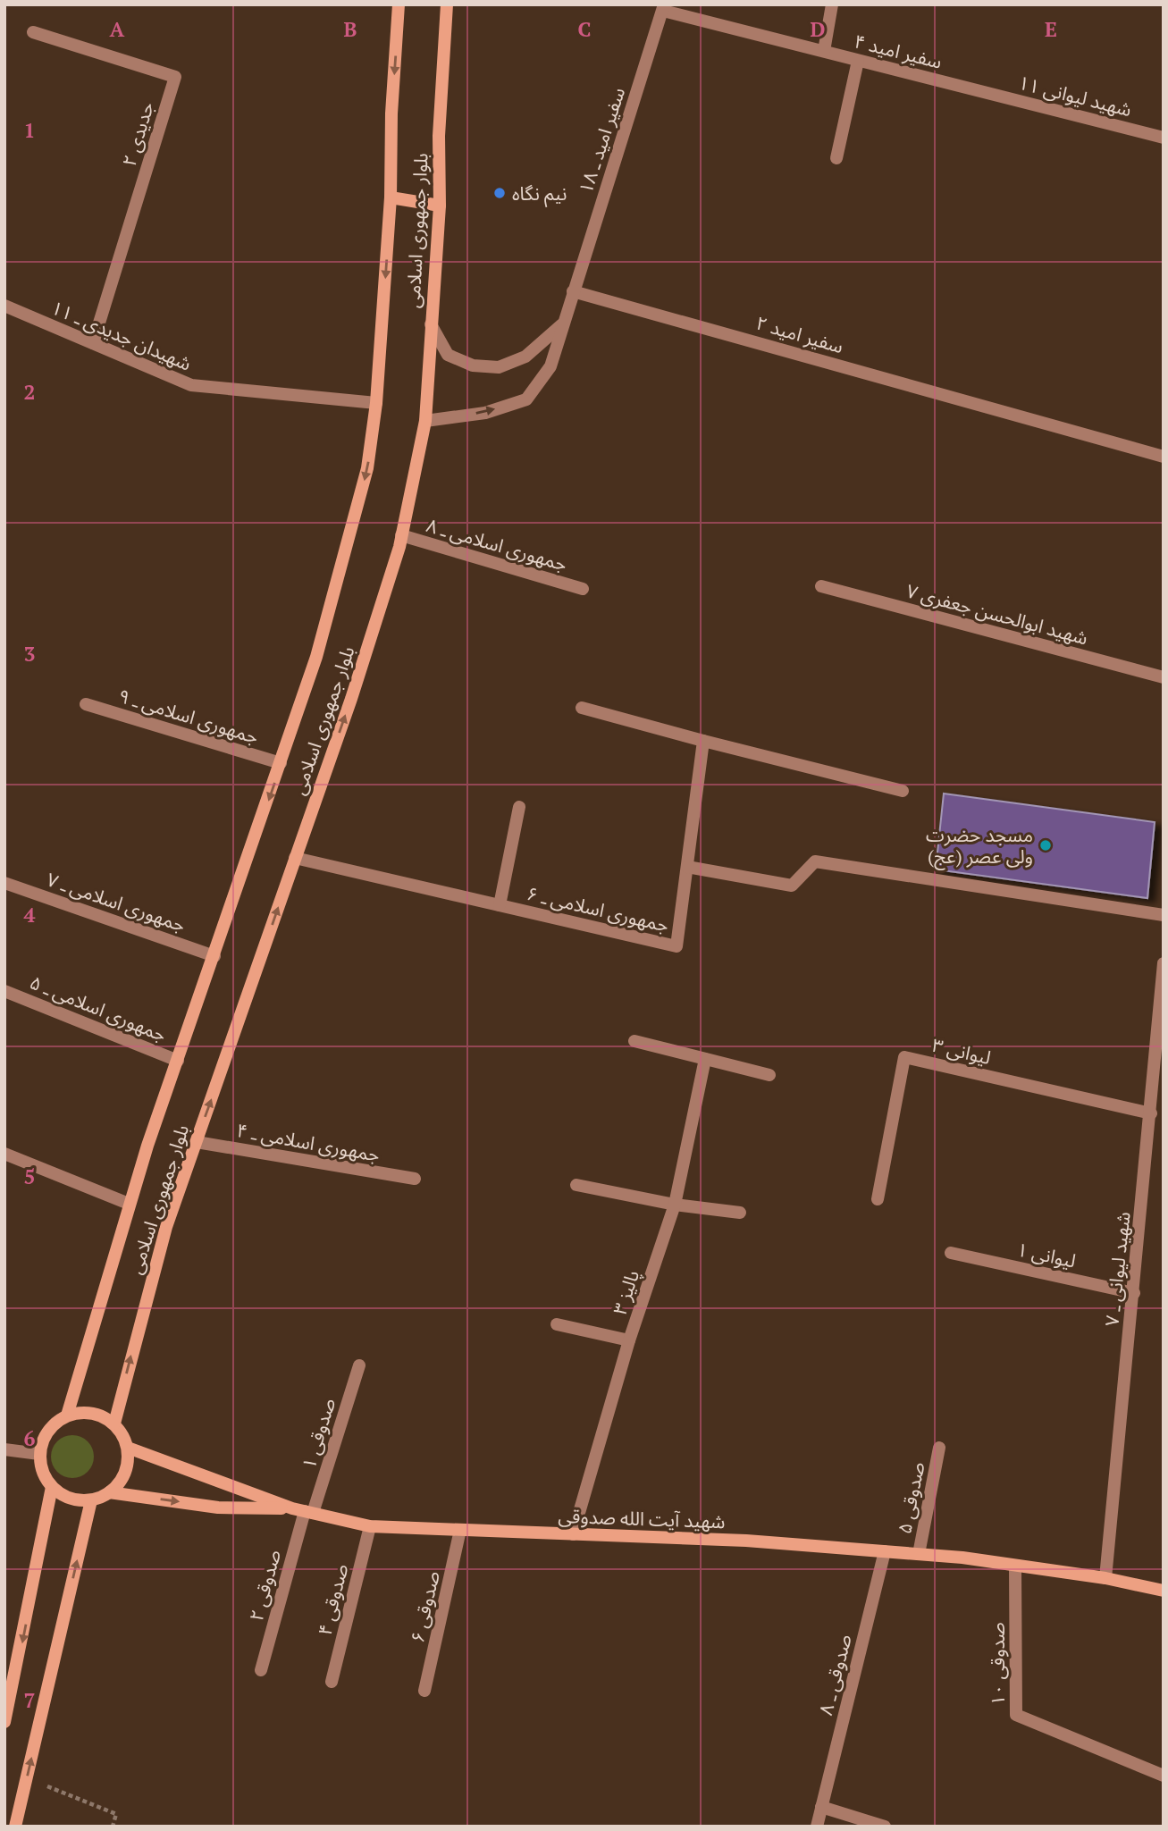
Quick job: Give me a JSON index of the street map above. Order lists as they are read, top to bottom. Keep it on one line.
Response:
{"streets":{"main road":["بلوار جمهوری اسلامی","شهید آیت الله صدوقی"],"street":["سفیر امید ۴","شهید لیوانی ۱۱","جدیدی ۲","سفیر امید ـ ۱۸","سفیر امید ۲","شهیدان جدیدی ـ ۱۱","جمهوری اسلامی ـ ۸","شهید ابوالحسن جعفری ۷","جمهوری اسلامی ـ ۹","جمهوری اسلامی ـ ۷","جمهوری اسلامی ـ ۶","جمهوری اسلامی ـ ۵","لیوانی ۳","جمهوری اسلامی ـ ۴","لیوانی ۱","شهید لیوانی ـ ۷","پالیز ۳","صدوقی ۱","صدوقی ۵","صدوقی ۲","صدوقی ۴","صدوقی ۶","صدوقی ۱۰","صدوقی ـ ۸"]},"crossings":[["سفیر امید ۴","شهید لیوانی ۱۱"],["سفیر امید ۴","سفیر امید ـ ۱۸"],["جدیدی ۲","شهیدان جدیدی ـ ۱۱"],["سفیر امید ـ ۱۸","بلوار جمهوری اسلامی"],["سفیر امید ـ ۱۸","سفیر امید ۲"],["بلوار جمهوری اسلامی","شهیدان جدیدی ـ ۱۱"],["بلوار جمهوری اسلامی","جمهوری اسلامی ـ ۸"],["بلوار جمهوری اسلامی","جمهوری اسلامی ـ ۹"],["بلوار جمهوری اسلامی","جمهوری اسلامی ـ ۷"],["بلوار جمهوری اسلامی","جمهوری اسلامی ـ ۶"],["بلوار جمهوری اسلامی","جمهوری اسلامی ـ ۵"],["بلوار جمهوری اسلامی","جمهوری اسلامی ـ ۴"],["بلوار جمهوری اسلامی","شهید آیت الله صدوقی"],["لیوانی ۳","شهید لیوانی ـ ۷"],["لیوانی ۱","شهید لیوانی ـ ۷"],["شهید لیوانی ـ ۷","شهید آیت الله صدوقی"],["پالیز ۳","شهید آیت الله صدوقی"],["صدوقی ۱","شهید آیت الله صدوقی"],["صدوقی ۱","صدوقی ۲"],["صدوقی ۵","شهید آیت الله صدوقی"],["شهید آیت الله صدوقی","صدوقی ۲"],["شهید آیت الله صدوقی","صدوقی ۴"],["شهید آیت الله صدوقی","صدوقی ۶"],["شهید آیت الله صدوقی","صدوقی ۱۰"],["شهید آیت الله صدوقی","صدوقی ـ ۸"]],"places":["نیم نگاه","مسجد حضرت ولی عصر (عج)"],"grid":{"columns":["A","B","C","D","E"],"rows":["1","2","3","4","5","6","7"]}}
